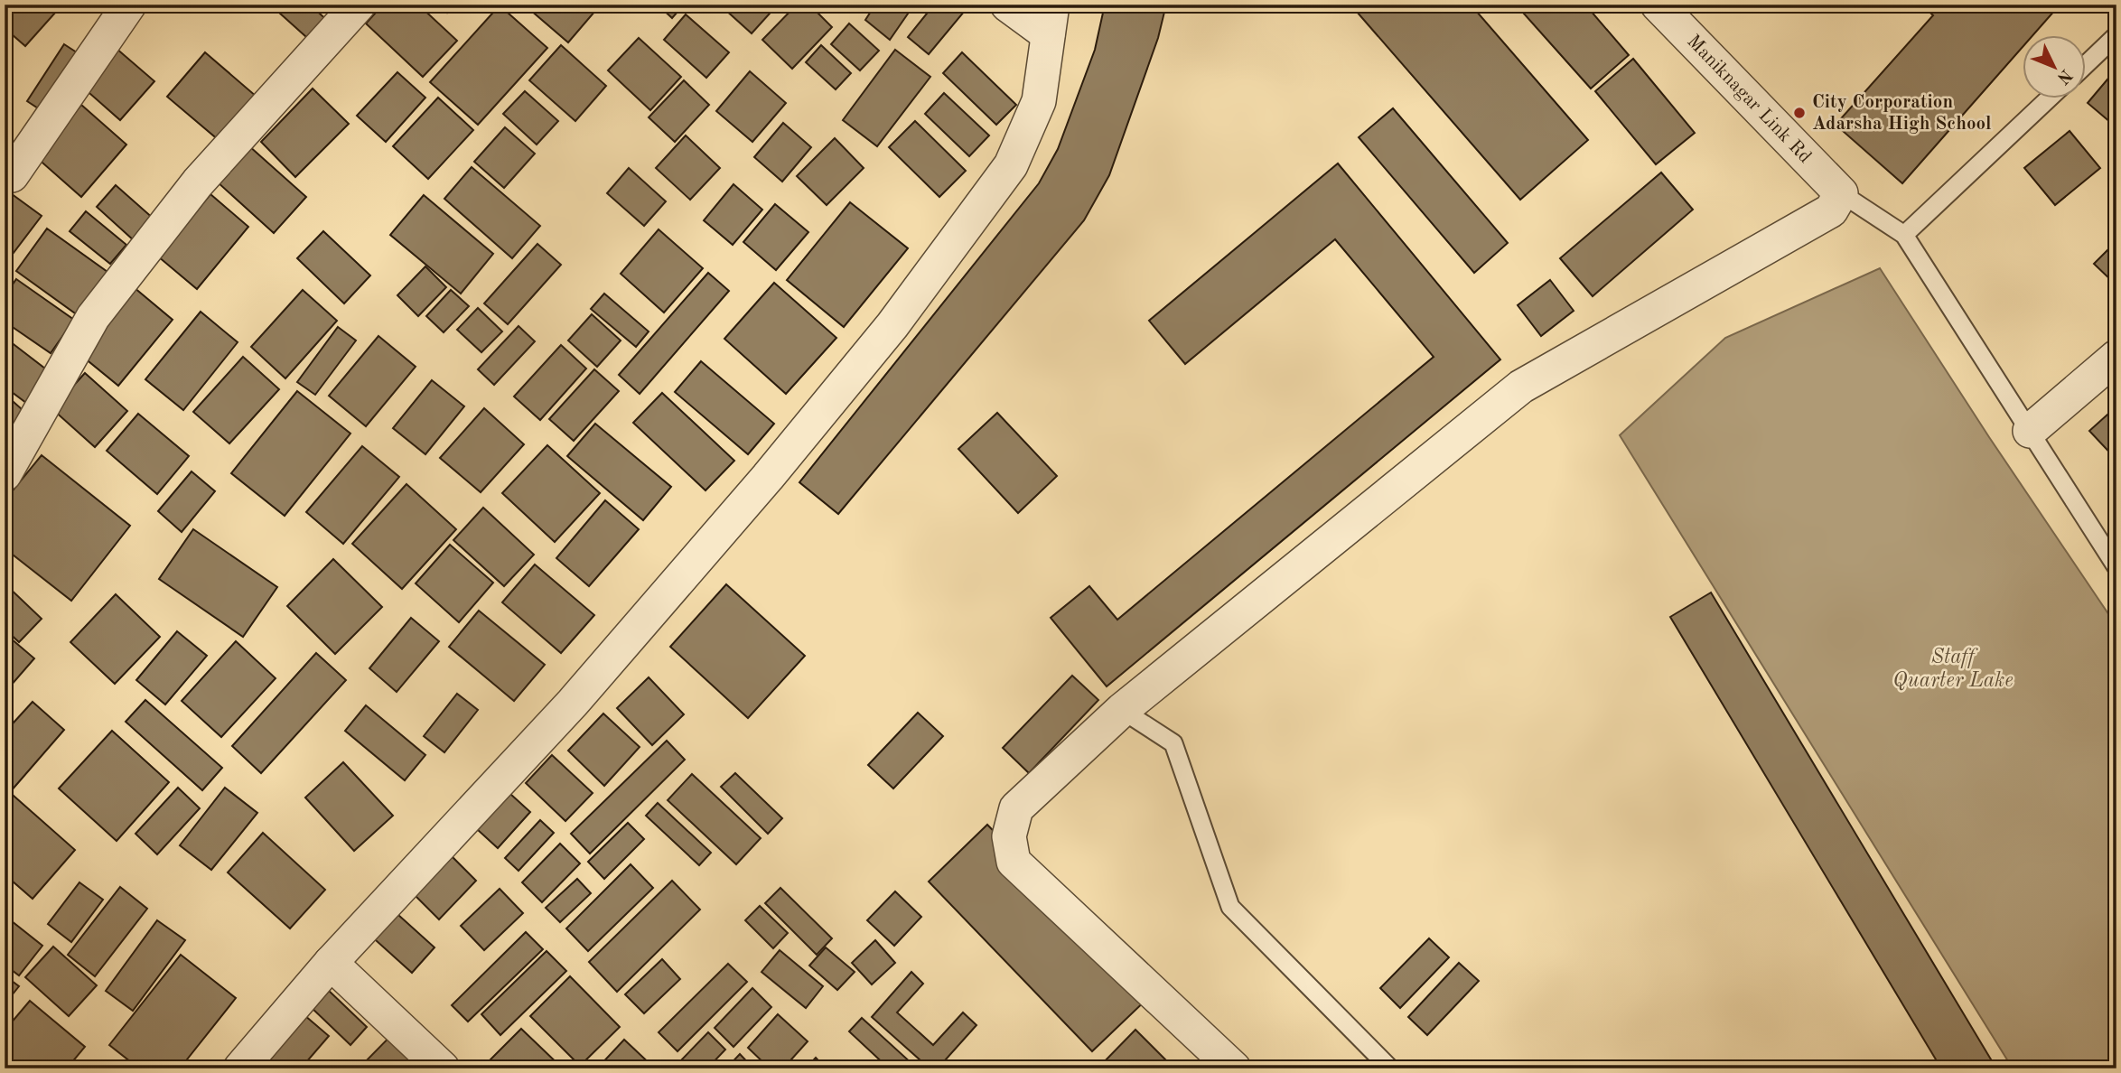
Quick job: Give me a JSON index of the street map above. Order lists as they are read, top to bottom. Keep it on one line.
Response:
{"streets":{"street":["Maniknagar Link Rd"]},"water":["Staff Quarter Lake"],"places":["City Corporation Adarsha High School"],"north":"bottom right"}
